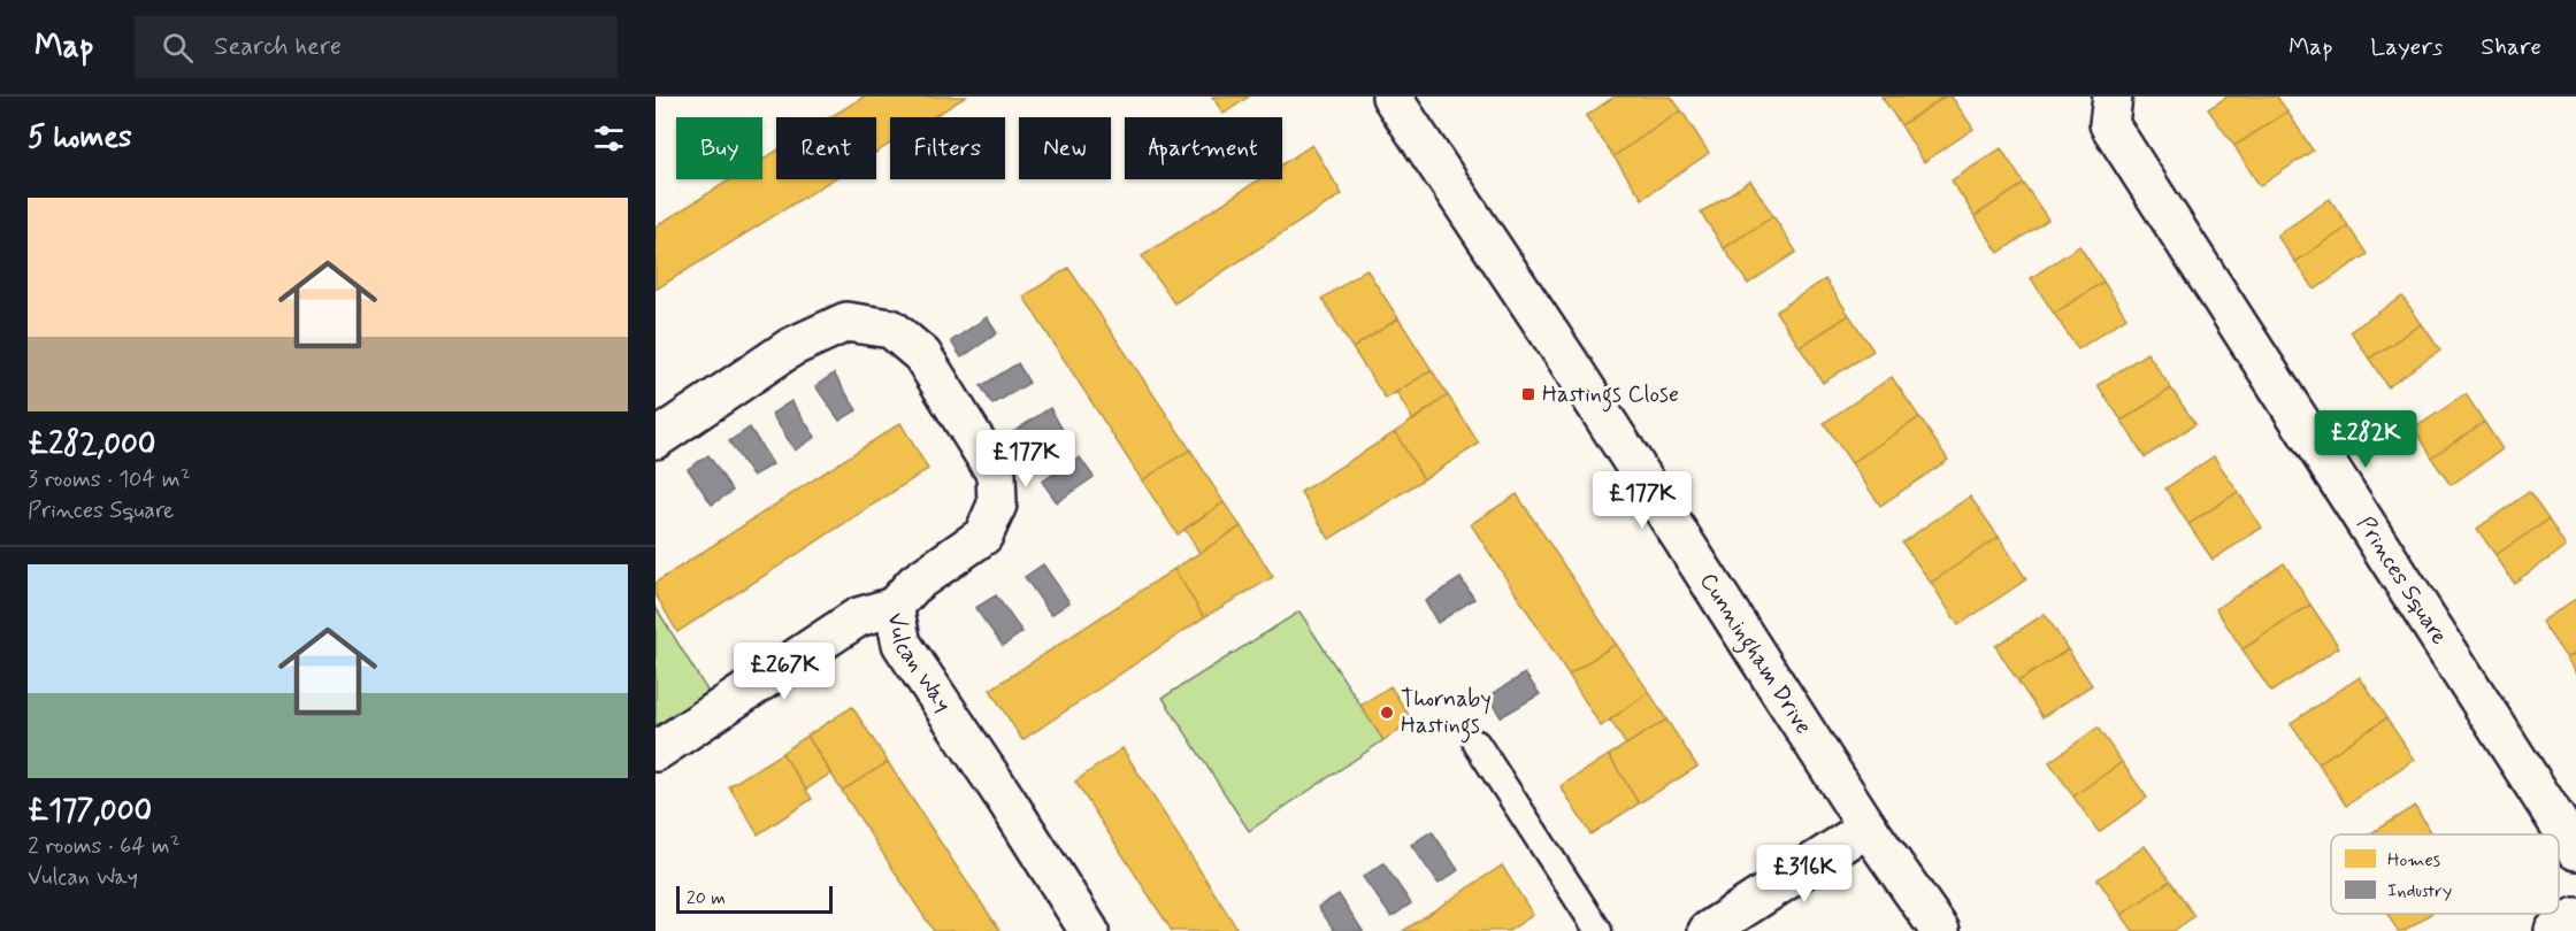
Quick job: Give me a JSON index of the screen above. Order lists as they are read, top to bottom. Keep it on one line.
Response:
{"streets":{"street":["Princes Square","Cunningham Drive","Vulcan Way"]},"places":{"transit":["Hastings Close"],"other":["Thornaby Hastings"]},"legend":["Homes","Industry"],"scale_bar":"20 m","page":{"header":"Map","search":"Search here","nav":["Map","Layers","Share"],"heading":"5 homes","chip":["Buy","Rent","Filters","New","Apartment"],"list":[{"name":"£282,000","note":"3 rooms · 104 m² · Princes Square"},{"name":"£177,000","note":"2 rooms · 64 m² · Vulcan Way"}],"price":["£282K","£177K","£177K","£267K","£316K"],"scale":"20 m"}}
